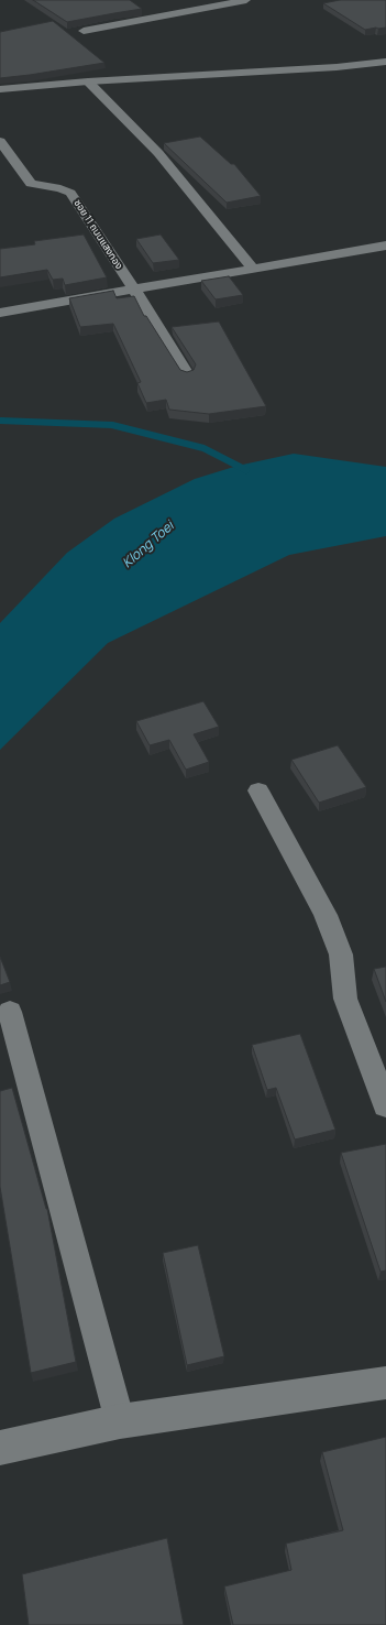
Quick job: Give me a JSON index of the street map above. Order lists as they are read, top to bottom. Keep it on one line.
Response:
{"streets":{"street":["ซอย 11 ถนนแสงทอง"]},"water":["Klong Toei"]}
